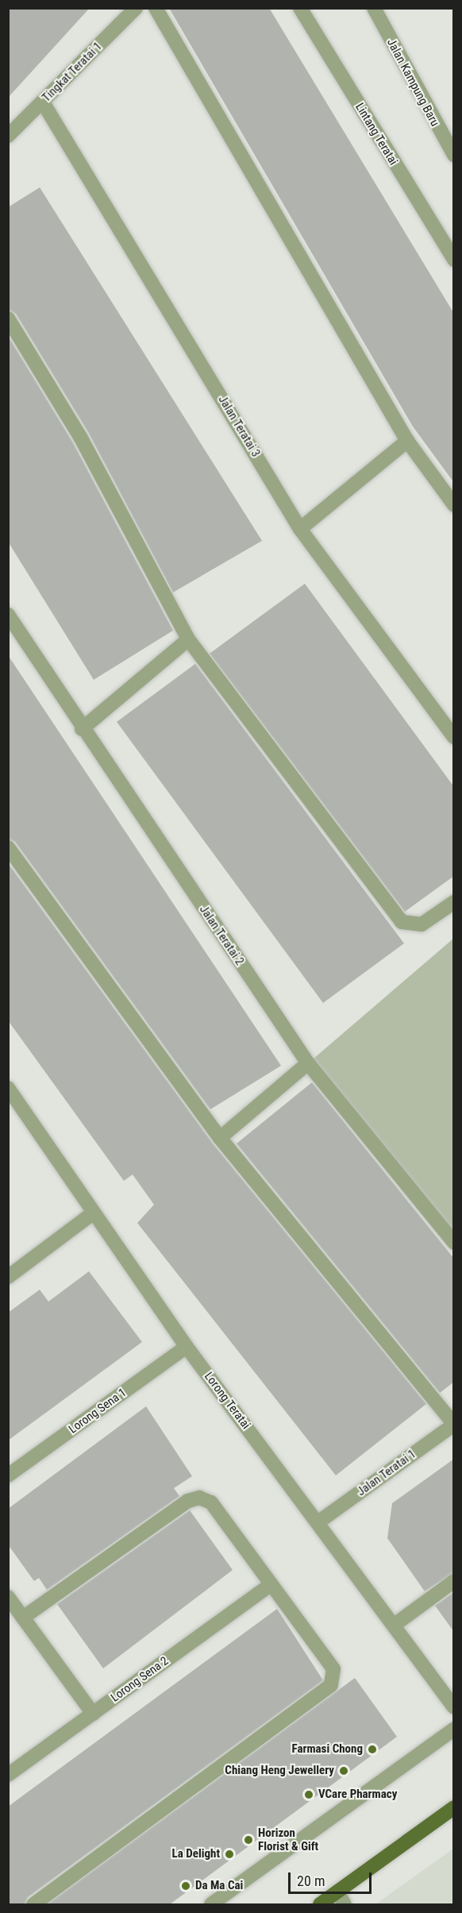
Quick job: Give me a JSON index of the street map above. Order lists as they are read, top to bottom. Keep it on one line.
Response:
{"streets":{"street":["Tingkat Teratai 1","Jalan Kampung Baru","Lintang Teratai","Jalan Teratai 3","Jalan Teratai 2","Lorong Teratai","Lorong Sena 1","Jalan Teratai 1","Lorong Sena 2"]},"crossings":[["Tingkat Teratai 1","Jalan Teratai 3"],["Lorong Teratai","Lorong Sena 1"],["Lorong Teratai","Jalan Teratai 1"]],"places":["Farmasi Chong","Chiang Heng Jewellery","VCare Pharmacy","Horizon Florist & Gift","La Delight","Da Ma Cai"],"scale_bar":"20 m"}
